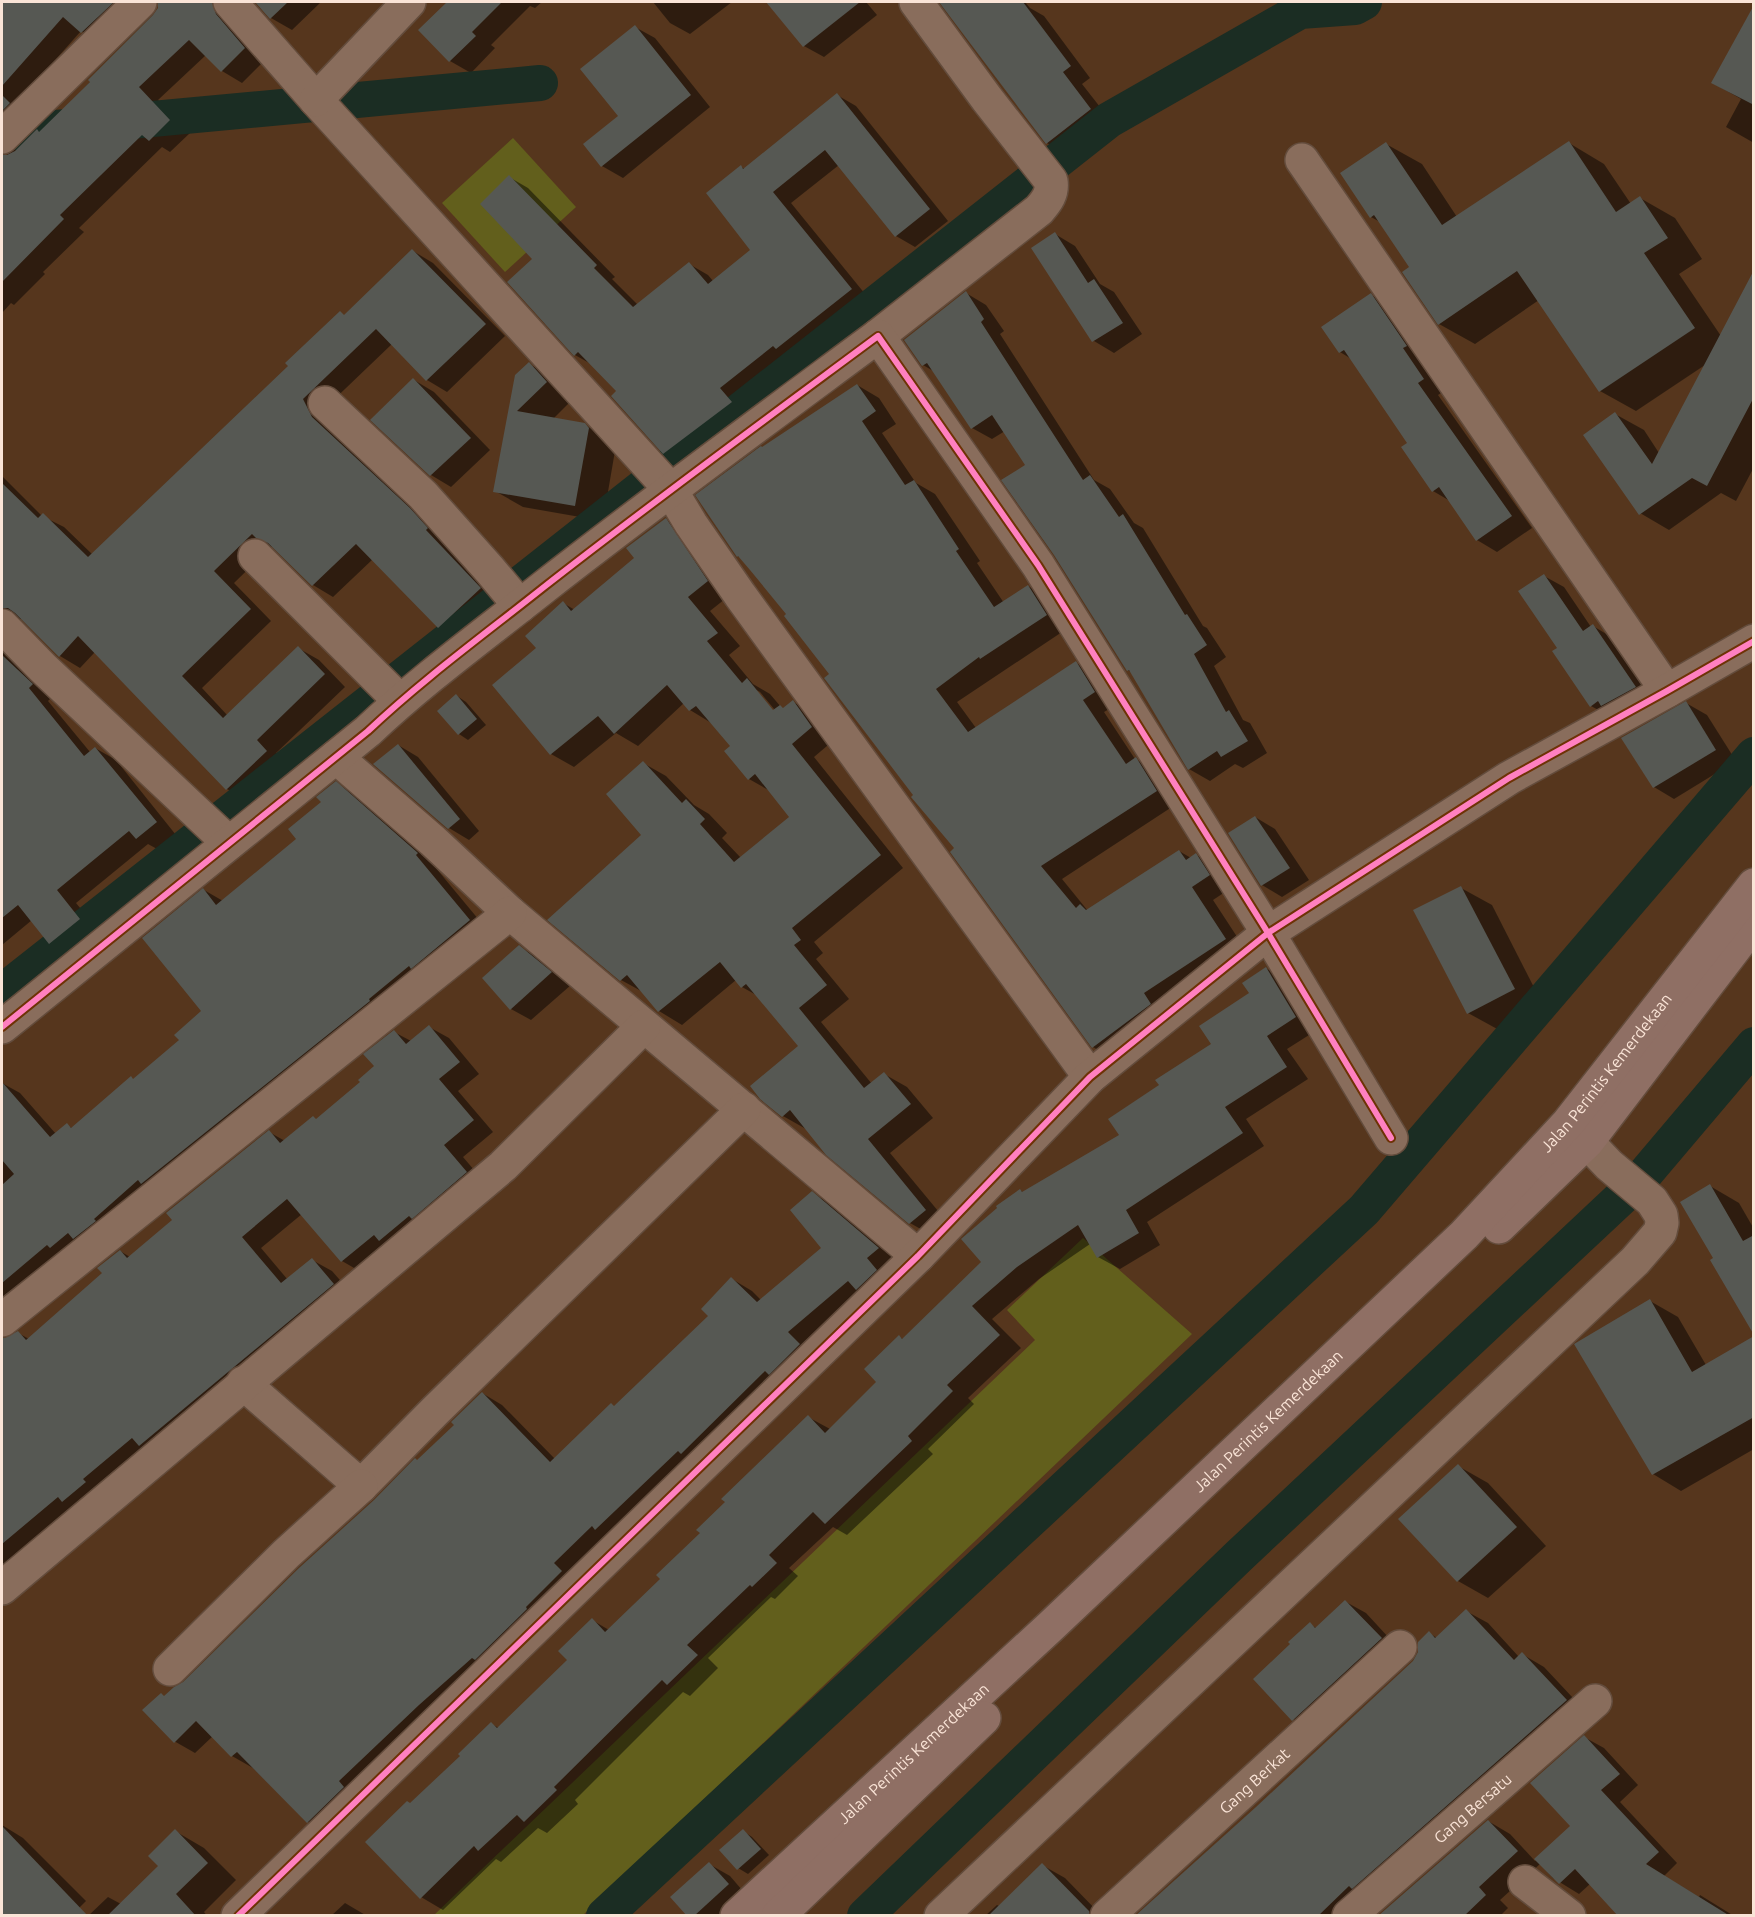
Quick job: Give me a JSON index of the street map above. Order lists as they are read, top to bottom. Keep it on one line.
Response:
{"streets":{"highway":["Jalan Perintis Kemerdekaan"],"street":["Gang Berkat","Gang Bersatu"]}}
